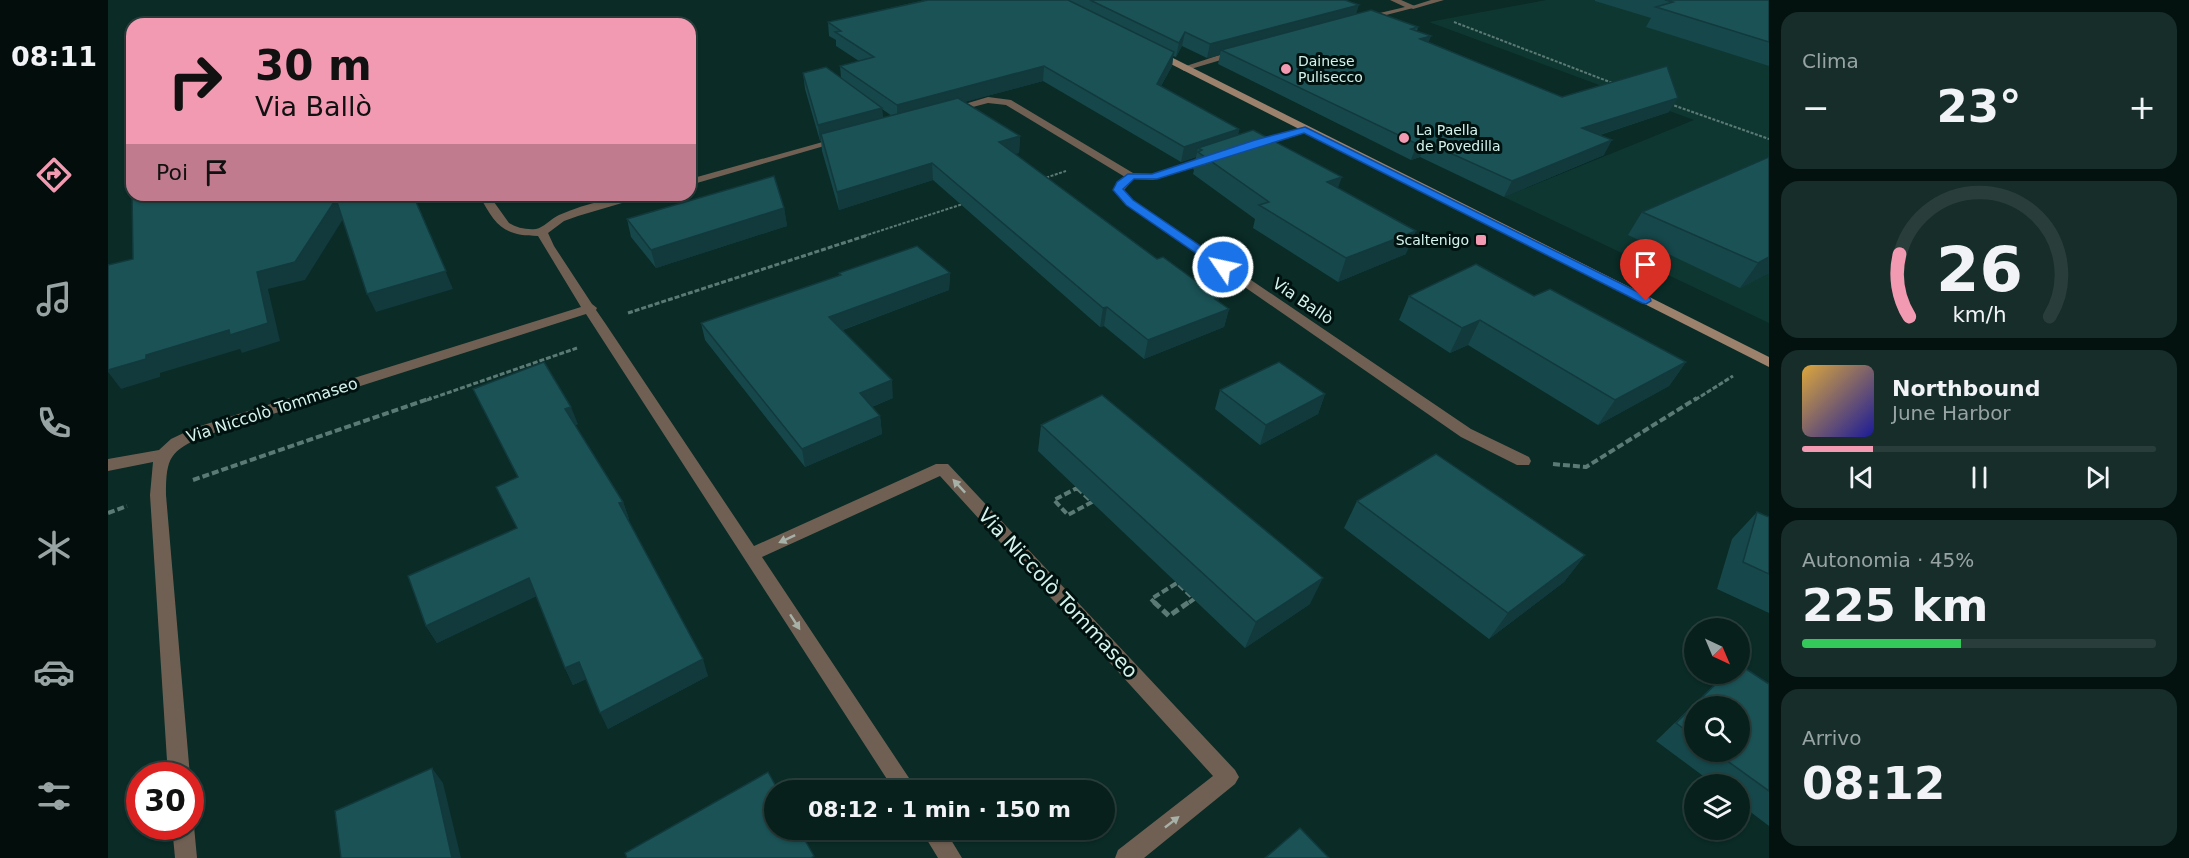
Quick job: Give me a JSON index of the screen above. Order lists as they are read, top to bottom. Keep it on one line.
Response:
{"streets":{"street":["Via Ballò","Via Niccolò Tommaseo"]},"places":{"other":["Dainese Pulisecco","La Paella de Povedilla"],"transit":["Scaltenigo"]},"north":"bottom right","page":{"tabs":"08:11","tile":["Clima",["Autonomia · 45%","225 km"],["Arrivo","08:12"]],"turn":["30 m","Via Ballò"],"heat":["−","23°","+"],"then":"Poi","song":["Northbound","June Harbor"],"limit":"30","trip":"08:12 · 1 min · 150 m","gauge":["26","km/h"]}}
